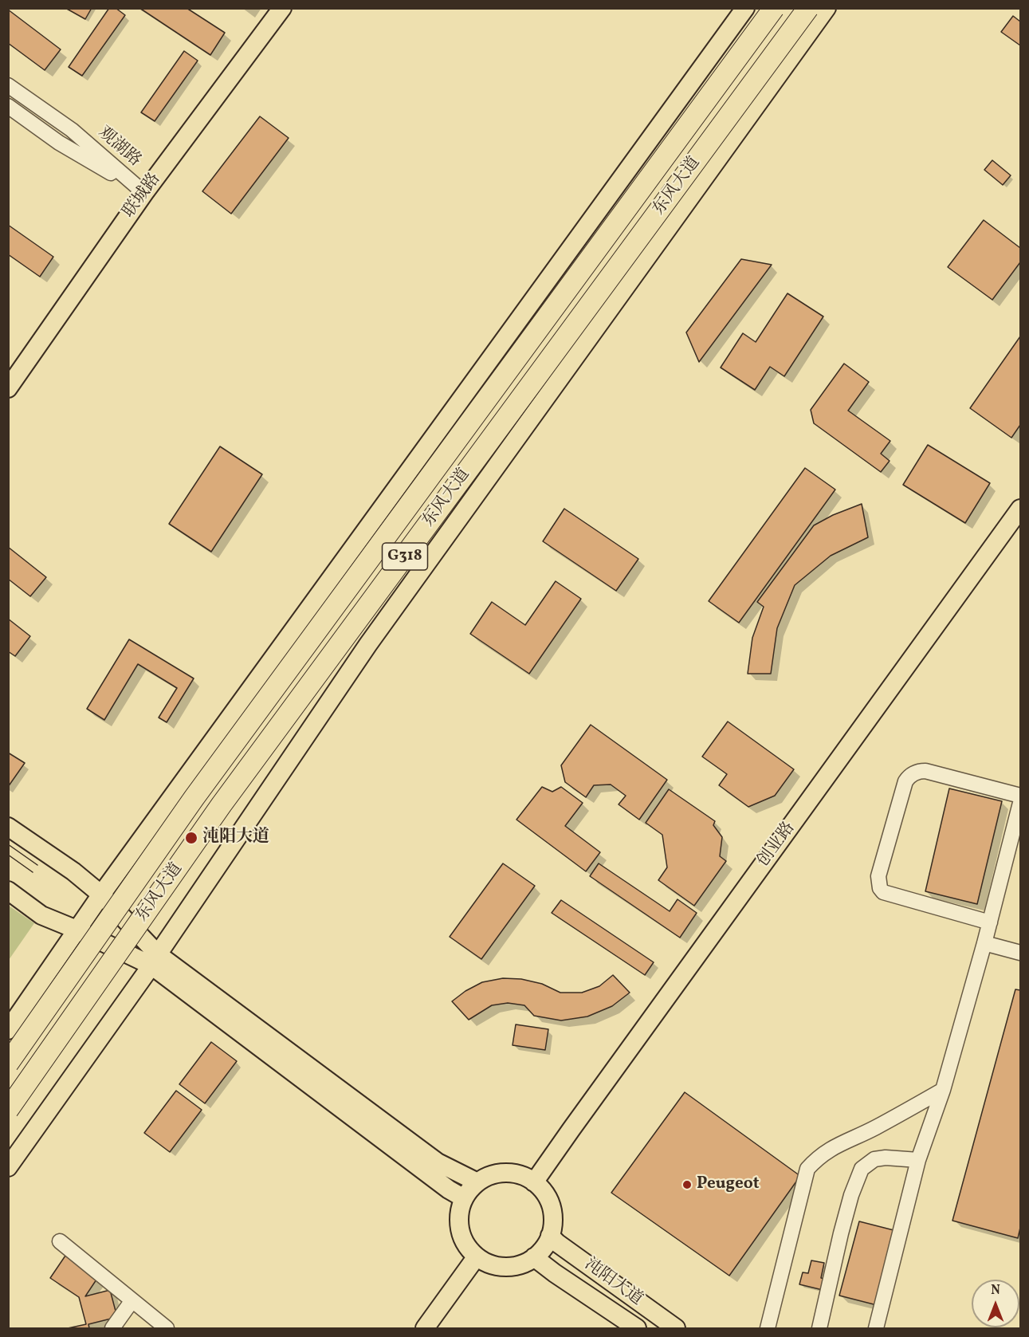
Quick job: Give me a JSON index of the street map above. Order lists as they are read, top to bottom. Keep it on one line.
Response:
{"streets":{"highway":["东风大道","G318"],"main road":["联城路","创业路","沌阳大道"],"street":["观湖路"]},"crossings":[["观湖路","联城路"],["创业路","沌阳大道"]],"places":["沌阳大道","Peugeot"],"north":"top"}
